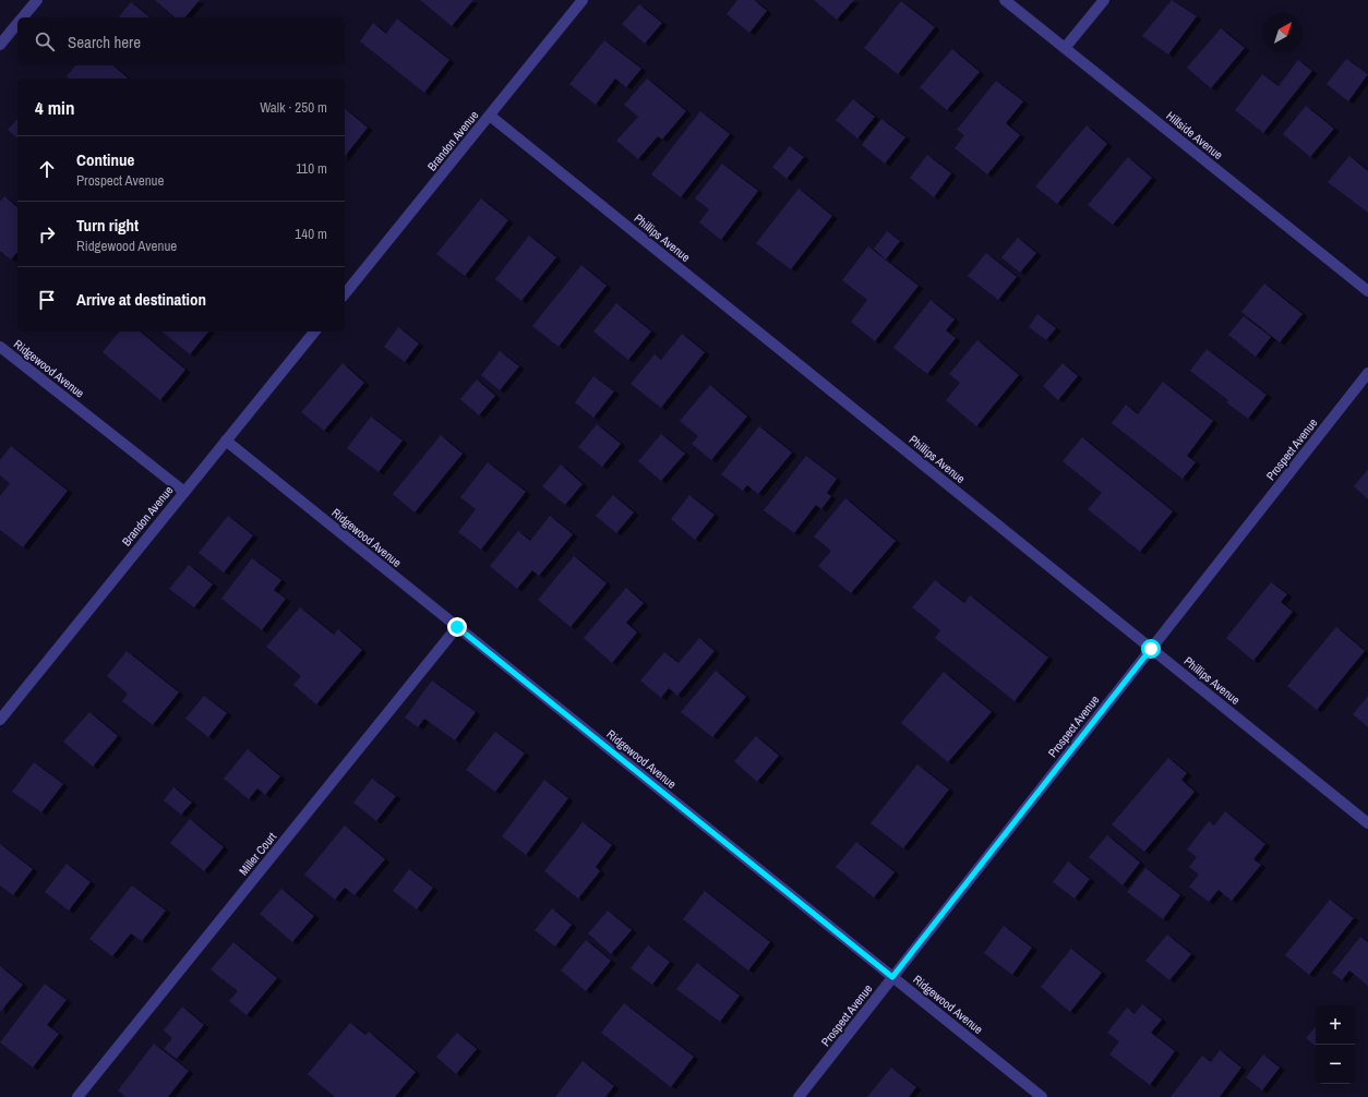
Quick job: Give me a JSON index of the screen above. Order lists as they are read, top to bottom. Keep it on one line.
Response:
{"streets":{"street":["Hillside Avenue","Brandon Avenue","Phillips Avenue","Ridgewood Avenue","Prospect Avenue","Miller Court"]},"crossings":[["Brandon Avenue","Phillips Avenue"],["Brandon Avenue","Ridgewood Avenue"],["Phillips Avenue","Prospect Avenue"],["Ridgewood Avenue","Prospect Avenue"],["Ridgewood Avenue","Miller Court"]],"north":"top right","page":{"search":"Search here","heading":["4 min","Walk · 250 m"],"list":[["Continue","Prospect Avenue","110 m"],["Turn right","Ridgewood Avenue","140 m"],"Arrive at destination"],"map_buttons":["+","−"]}}
